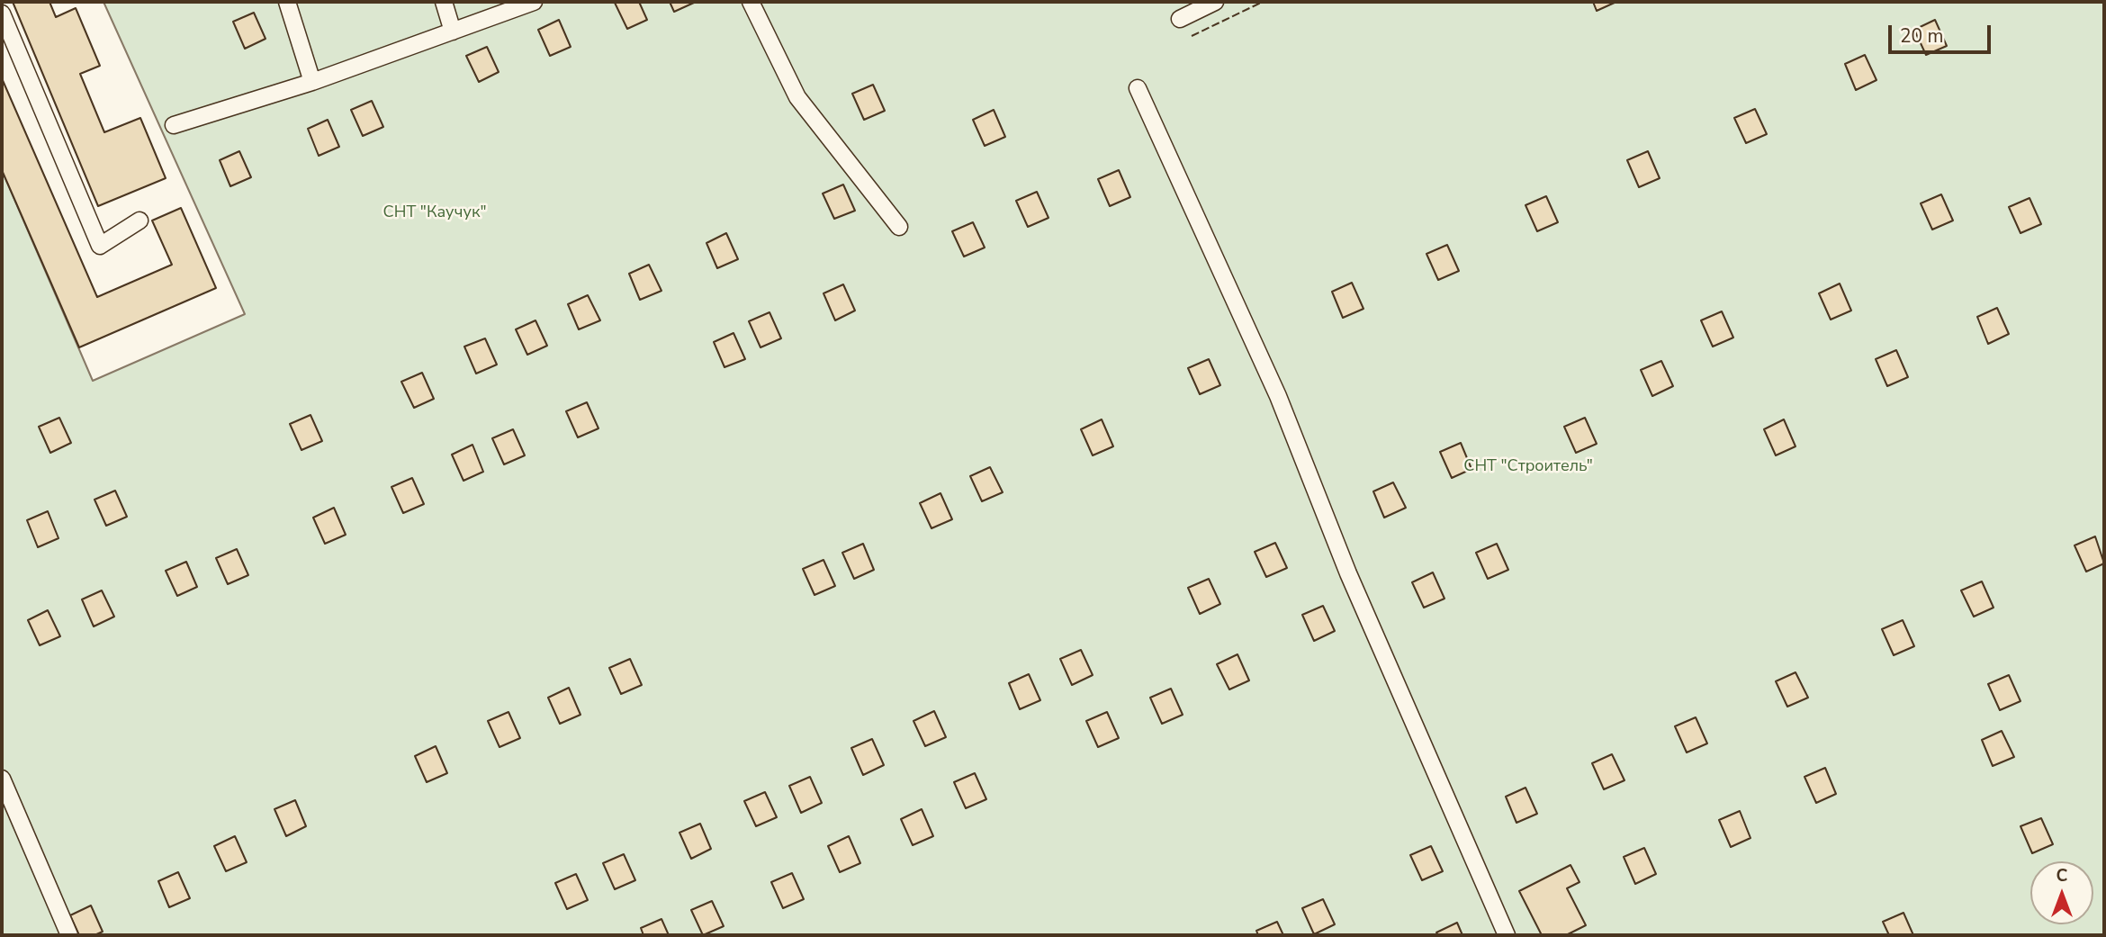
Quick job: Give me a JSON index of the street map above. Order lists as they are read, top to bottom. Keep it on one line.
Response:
{"parks":["СНТ \"Каучук\"","СНТ \"Строитель\""],"scale_bar":"20 m","north":"top"}
